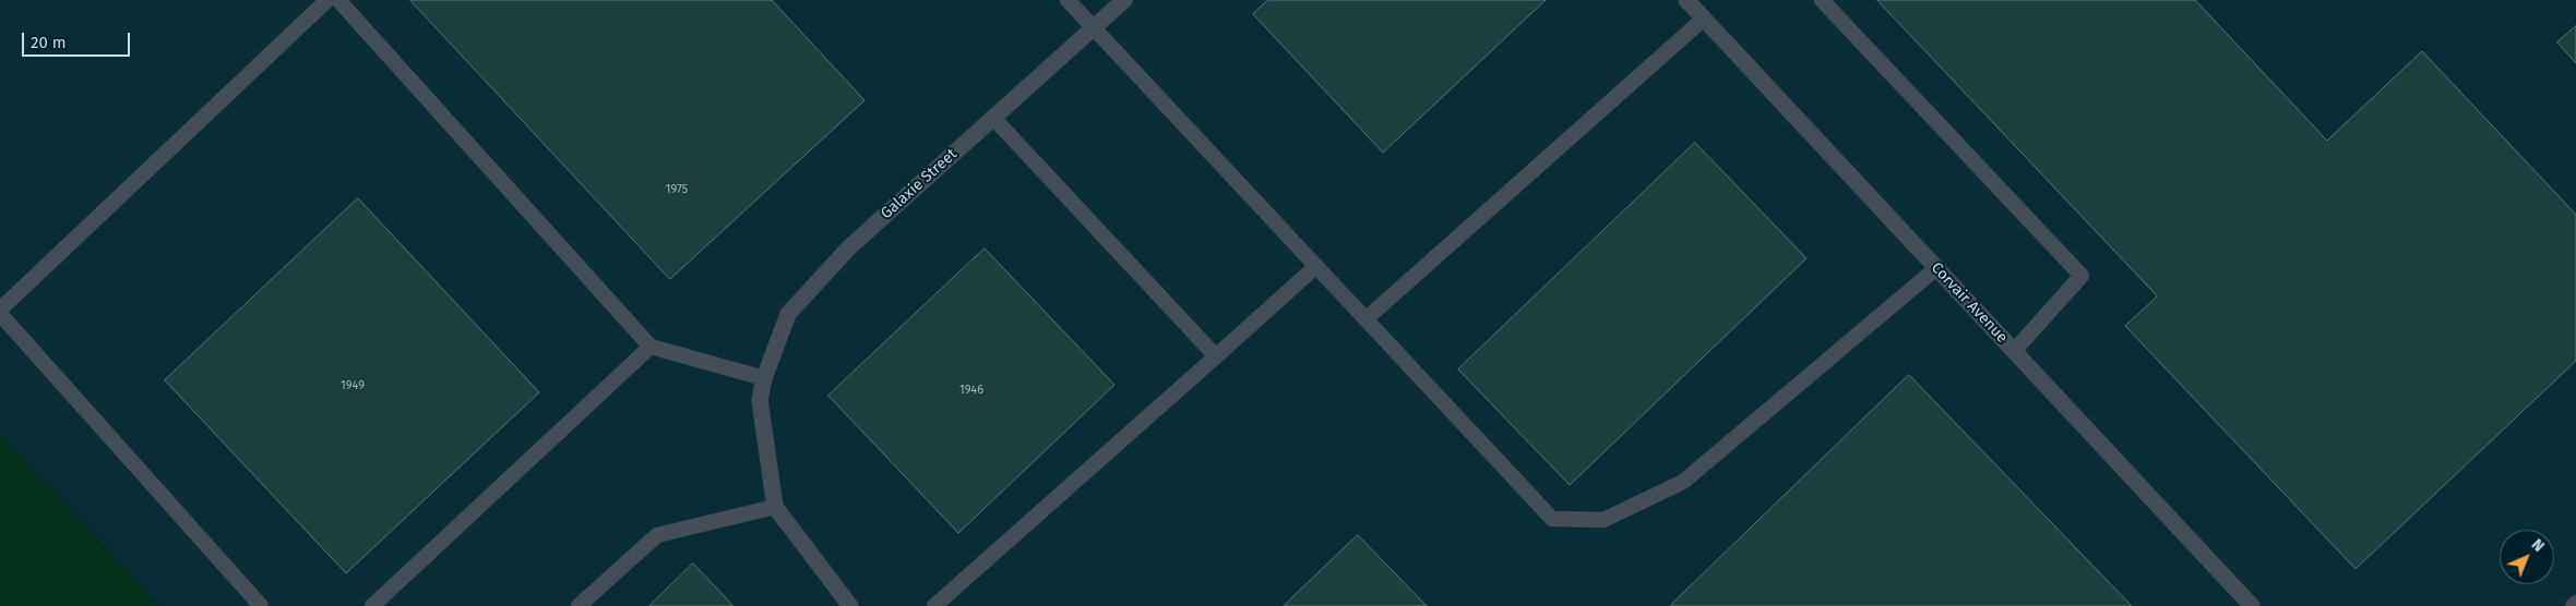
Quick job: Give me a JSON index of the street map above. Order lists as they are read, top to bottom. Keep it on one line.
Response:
{"streets":{"street":["Galaxie Street","Corvair Avenue"]},"house_numbers":["1975","1949","1946"],"scale_bar":"20 m","north":"top right"}
